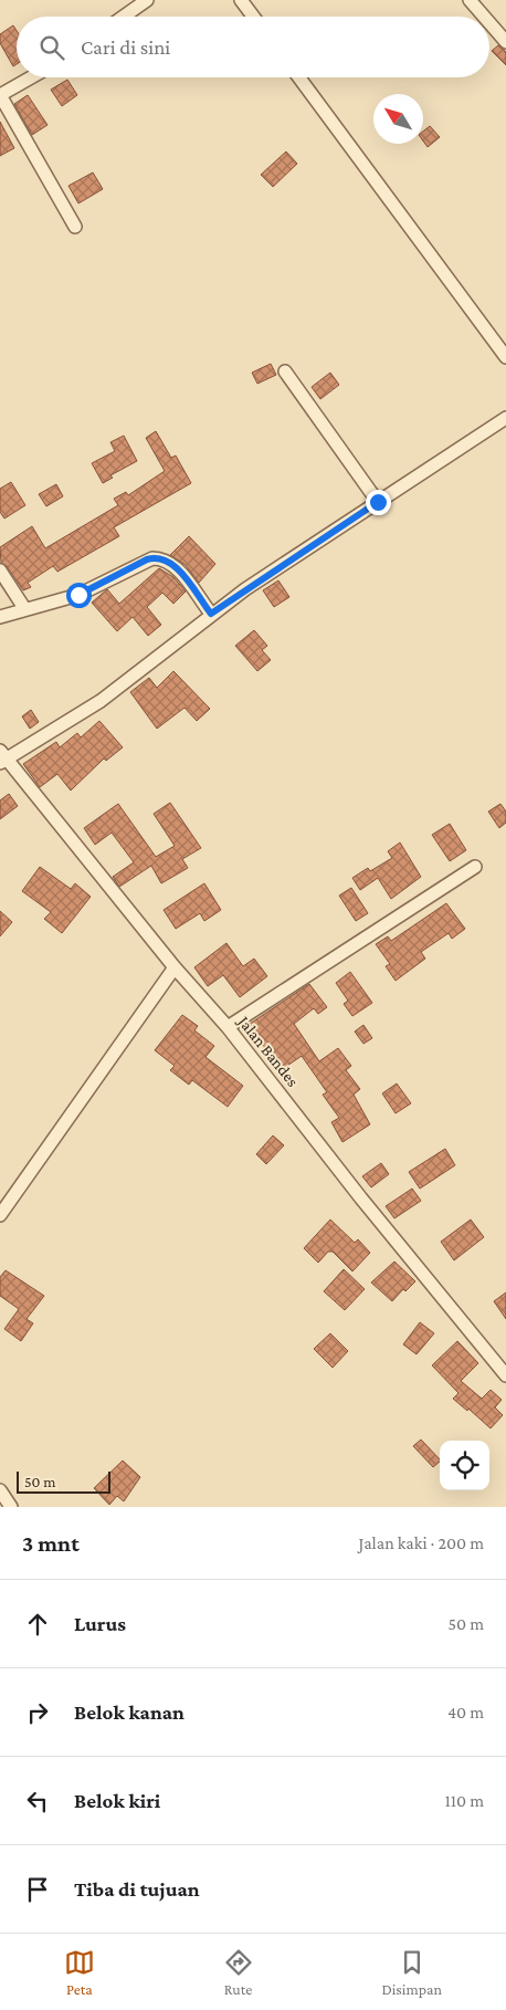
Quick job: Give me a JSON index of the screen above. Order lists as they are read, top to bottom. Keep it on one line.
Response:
{"streets":{"street":["Jalan Bandes"]},"scale_bar":"50 m","north":"top left","page":{"search":"Cari di sini","scale":"50 m","heading":["3 mnt","Jalan kaki · 200 m"],"list":[["Lurus","50 m"],["Belok kanan","40 m"],["Belok kiri","110 m"],"Tiba di tujuan"],"nav":["Peta","Rute","Disimpan"]}}
